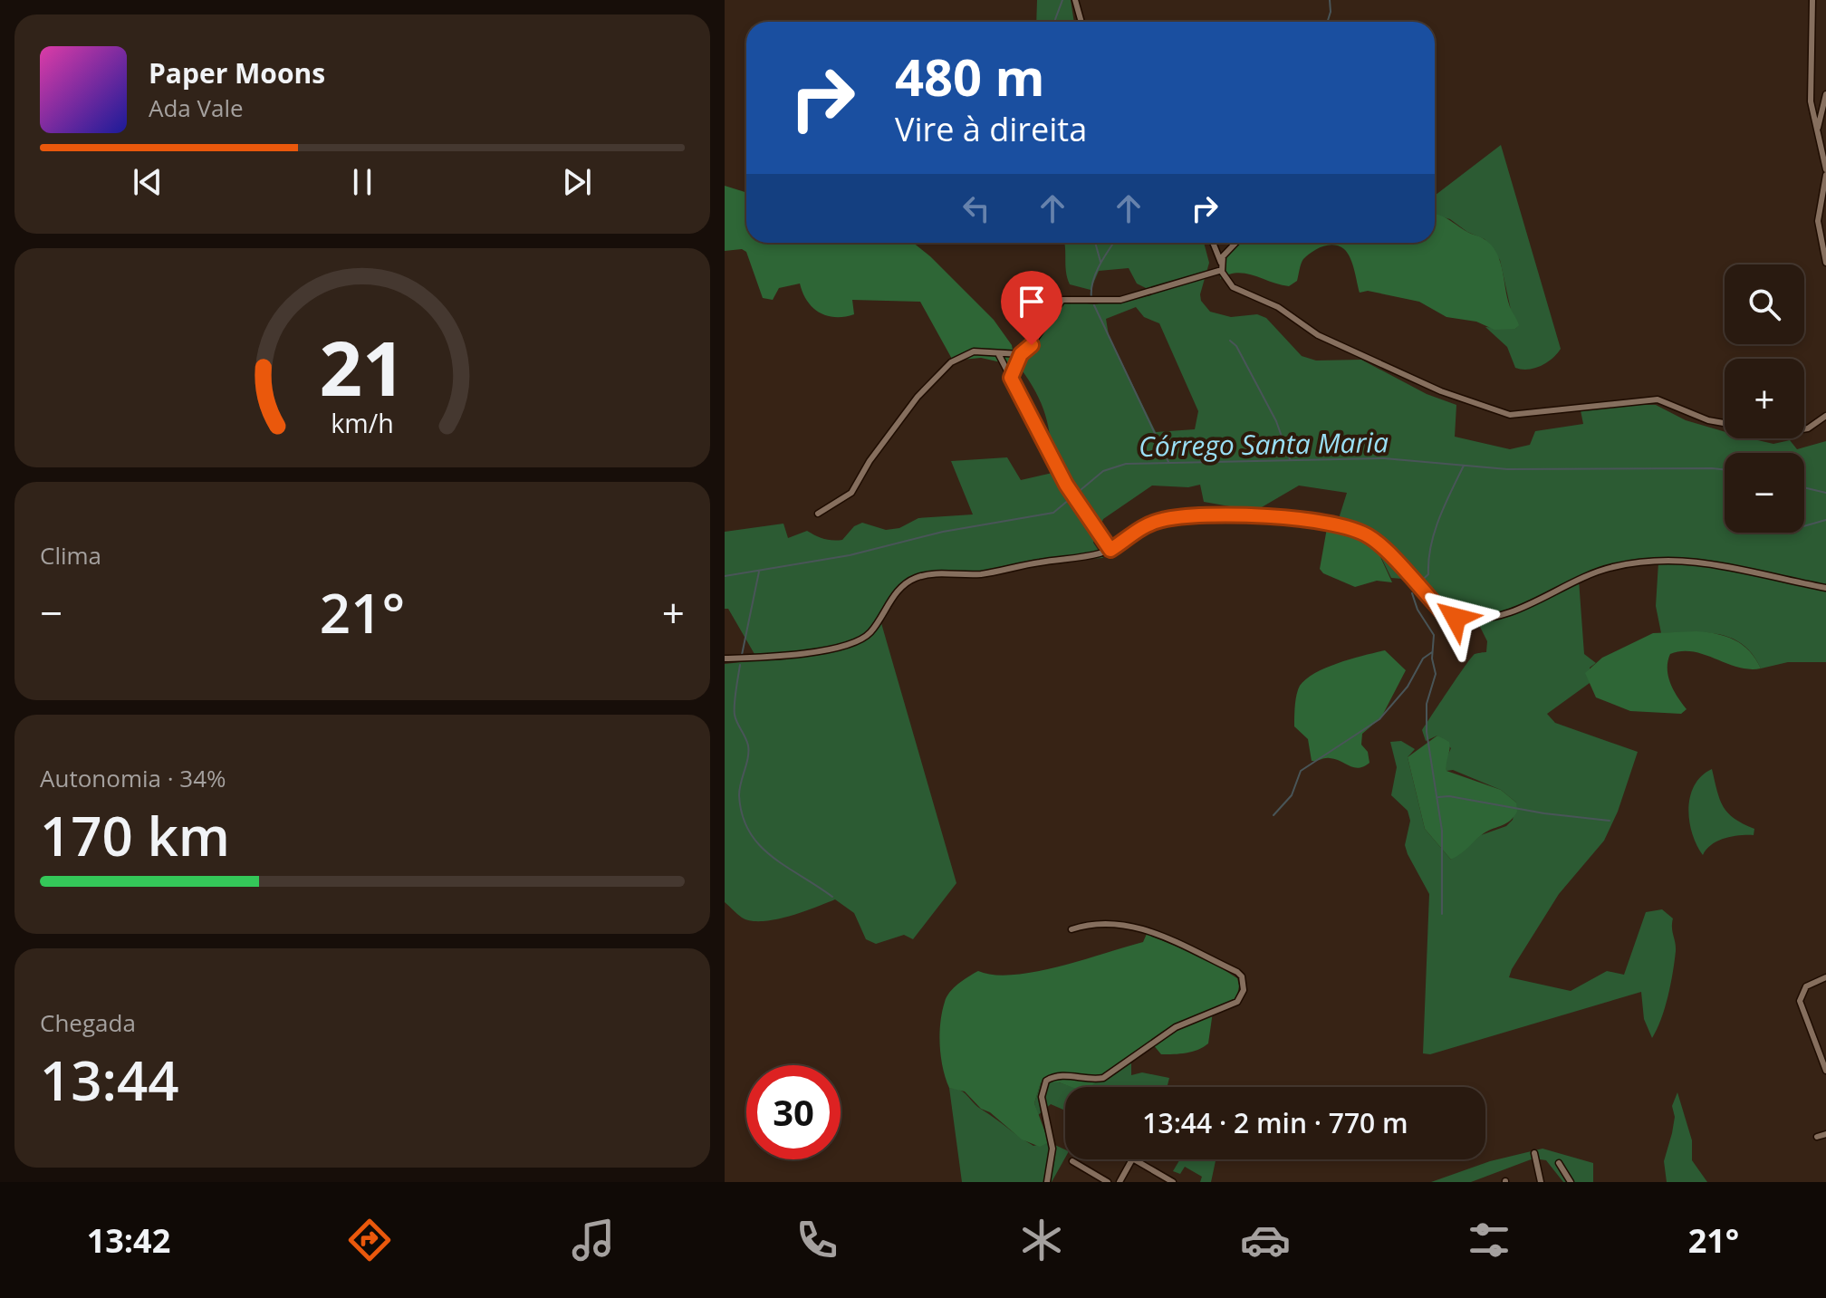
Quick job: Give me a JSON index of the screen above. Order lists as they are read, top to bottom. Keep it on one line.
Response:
{"water":["Córrego Santa Maria"],"page":{"turn":["480 m","Vire à direita"],"song":["Paper Moons","Ada Vale"],"map_buttons":["+","−"],"tile":["Clima",["Autonomia · 34%","170 km"],["Chegada","13:44"]],"heat":["−","21°","+"],"limit":"30","trip":"13:44 · 2 min · 770 m","tabs":["13:42","21°"],"gauge":["21","km/h"]}}
